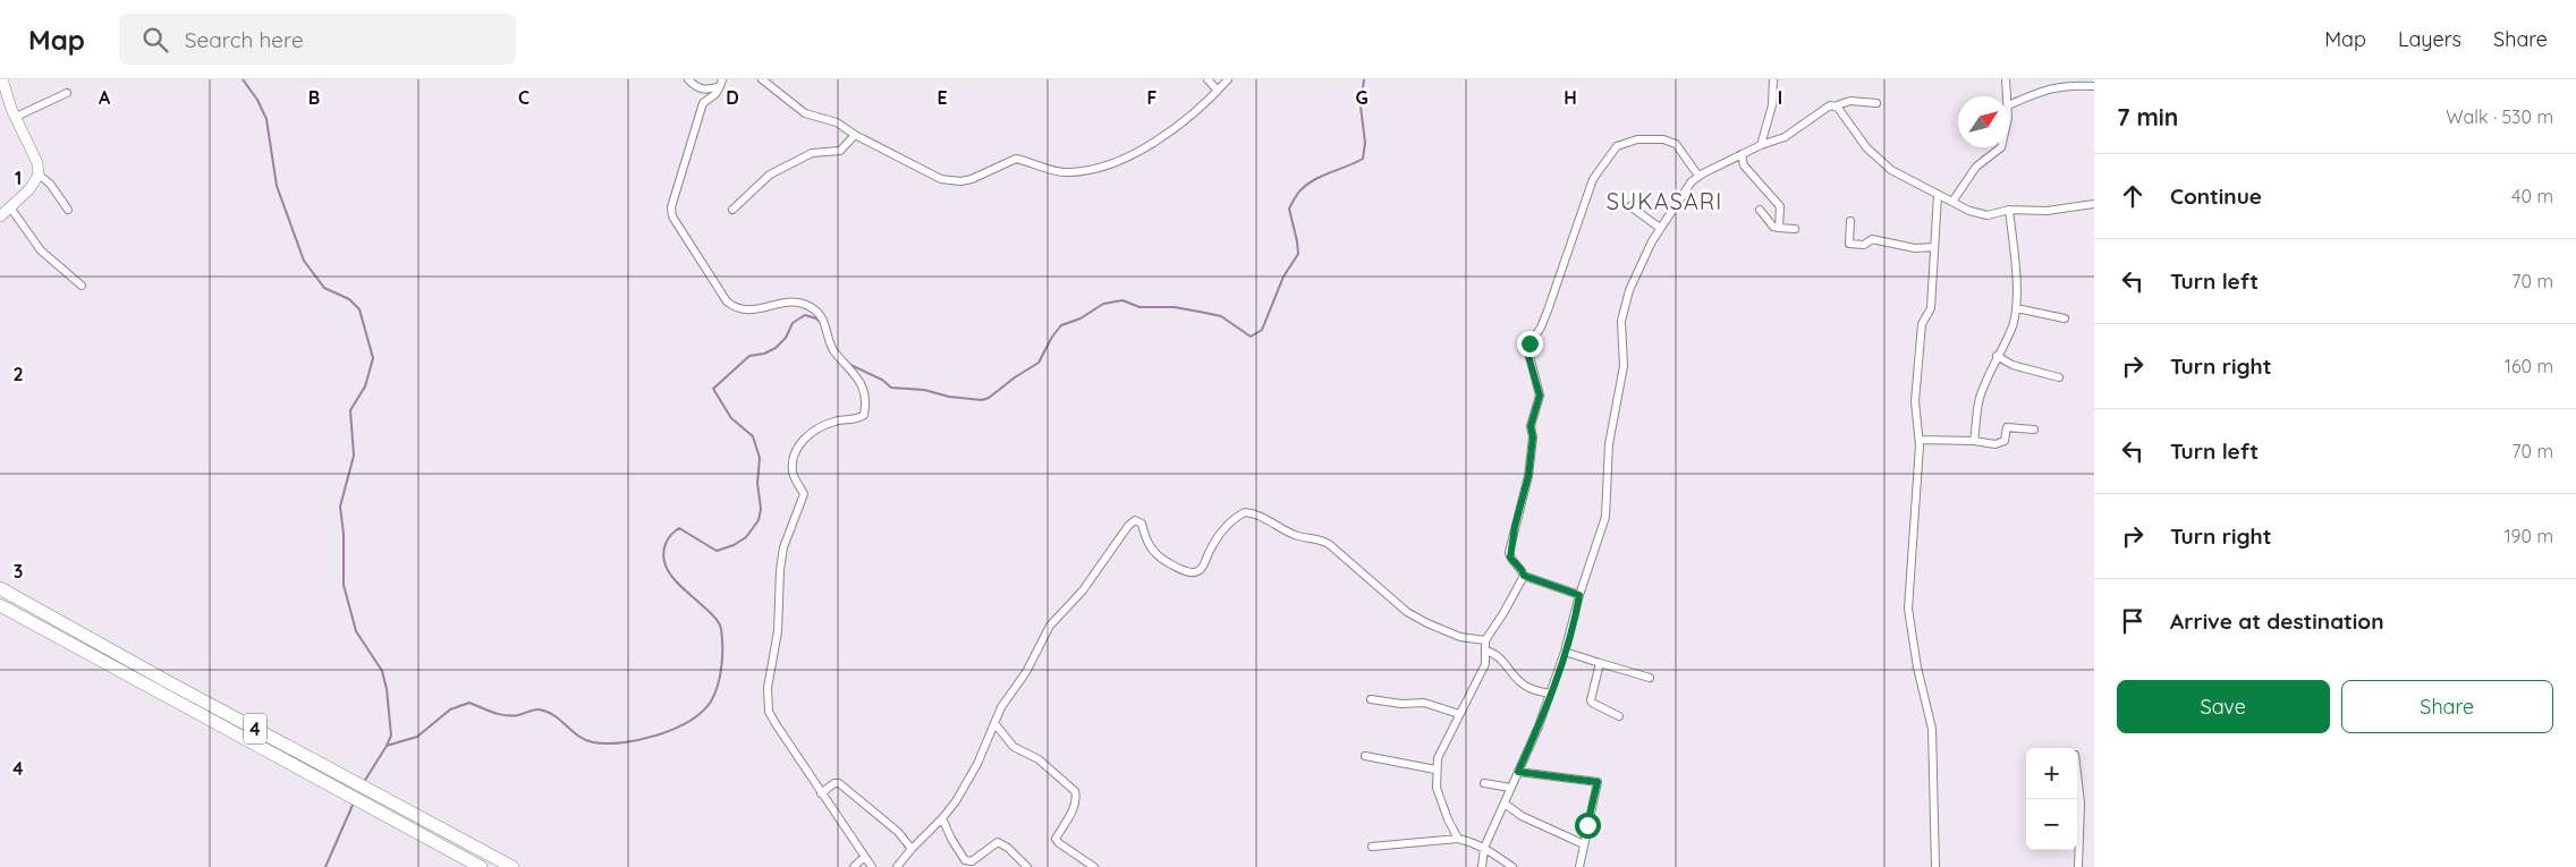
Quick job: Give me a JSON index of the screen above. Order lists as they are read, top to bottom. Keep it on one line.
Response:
{"streets":{"highway":["4"]},"districts":["SUKASARI"],"north":"top right","page":{"header":"Map","search":"Search here","nav":["Map","Layers","Share"],"heading":["7 min","Walk · 530 m"],"list":[["Continue","40 m"],["Turn left","70 m"],["Turn right","160 m"],["Turn left","70 m"],["Turn right","190 m"],"Arrive at destination"],"buttons":["Save","Share"],"map_buttons":["+","−"]},"grid":{"columns":["A","B","C","D","E","F","G","H","I"],"rows":["1","2","3","4"]}}
